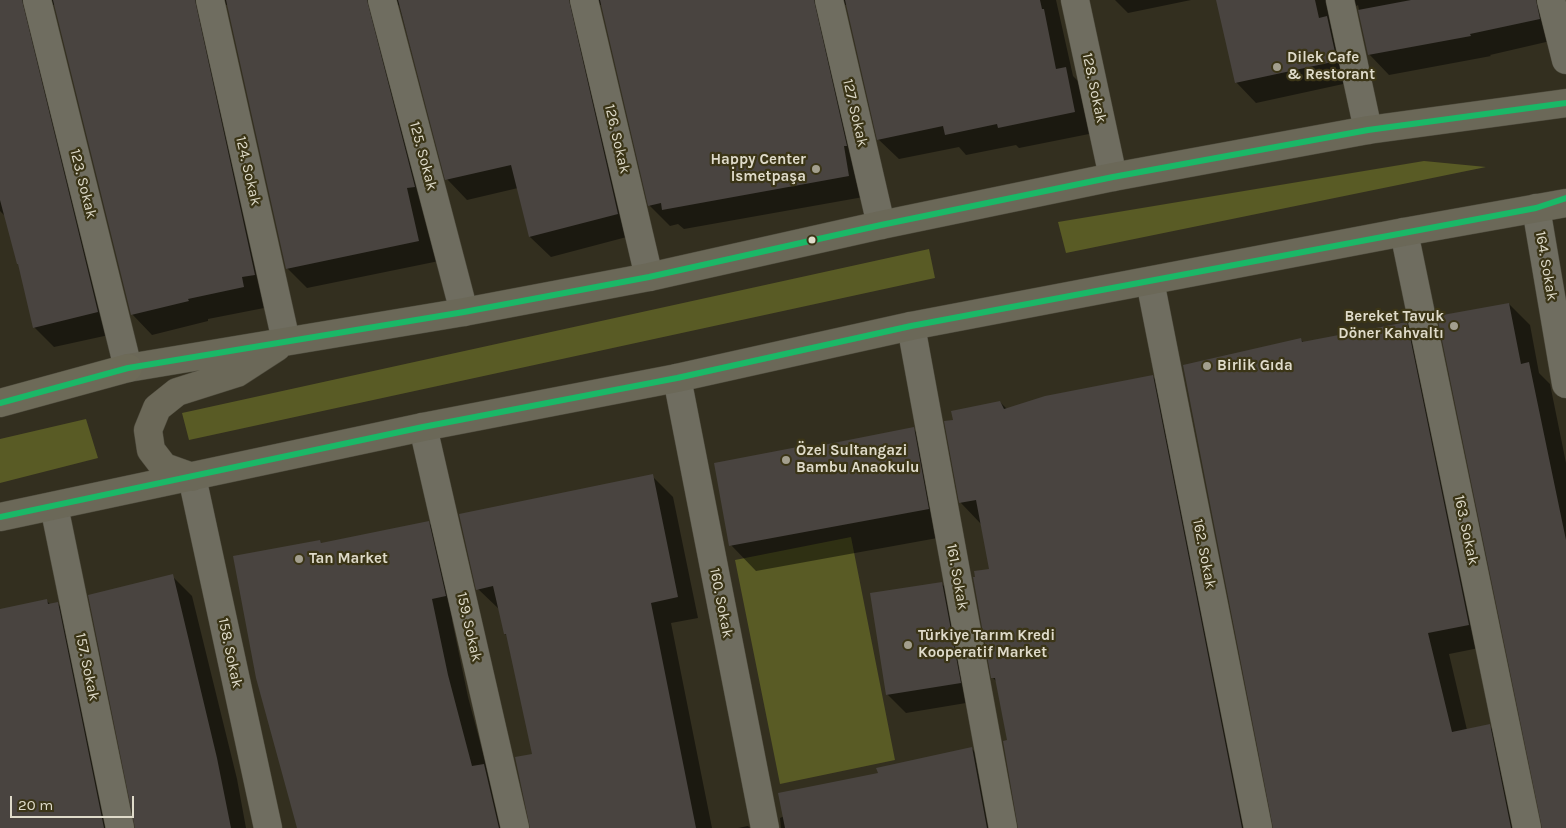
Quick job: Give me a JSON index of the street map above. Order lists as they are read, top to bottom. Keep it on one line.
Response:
{"streets":{"street":["128. Sokak","127. Sokak","126. Sokak","125. Sokak","124. Sokak","123. Sokak","164. Sokak","163. Sokak","162. Sokak","161. Sokak","160. Sokak","159. Sokak","158. Sokak","157. Sokak"]},"places":["Dilek Cafe & Restorant","Happy Center İsmetpaşa","Bereket Tavuk Döner Kahvaltı","Birlik Gıda","Özel Sultangazi Bambu Anaokulu","Tan Market","Türkiye Tarım Kredi Kooperatif Market"],"scale_bar":"20 m"}
